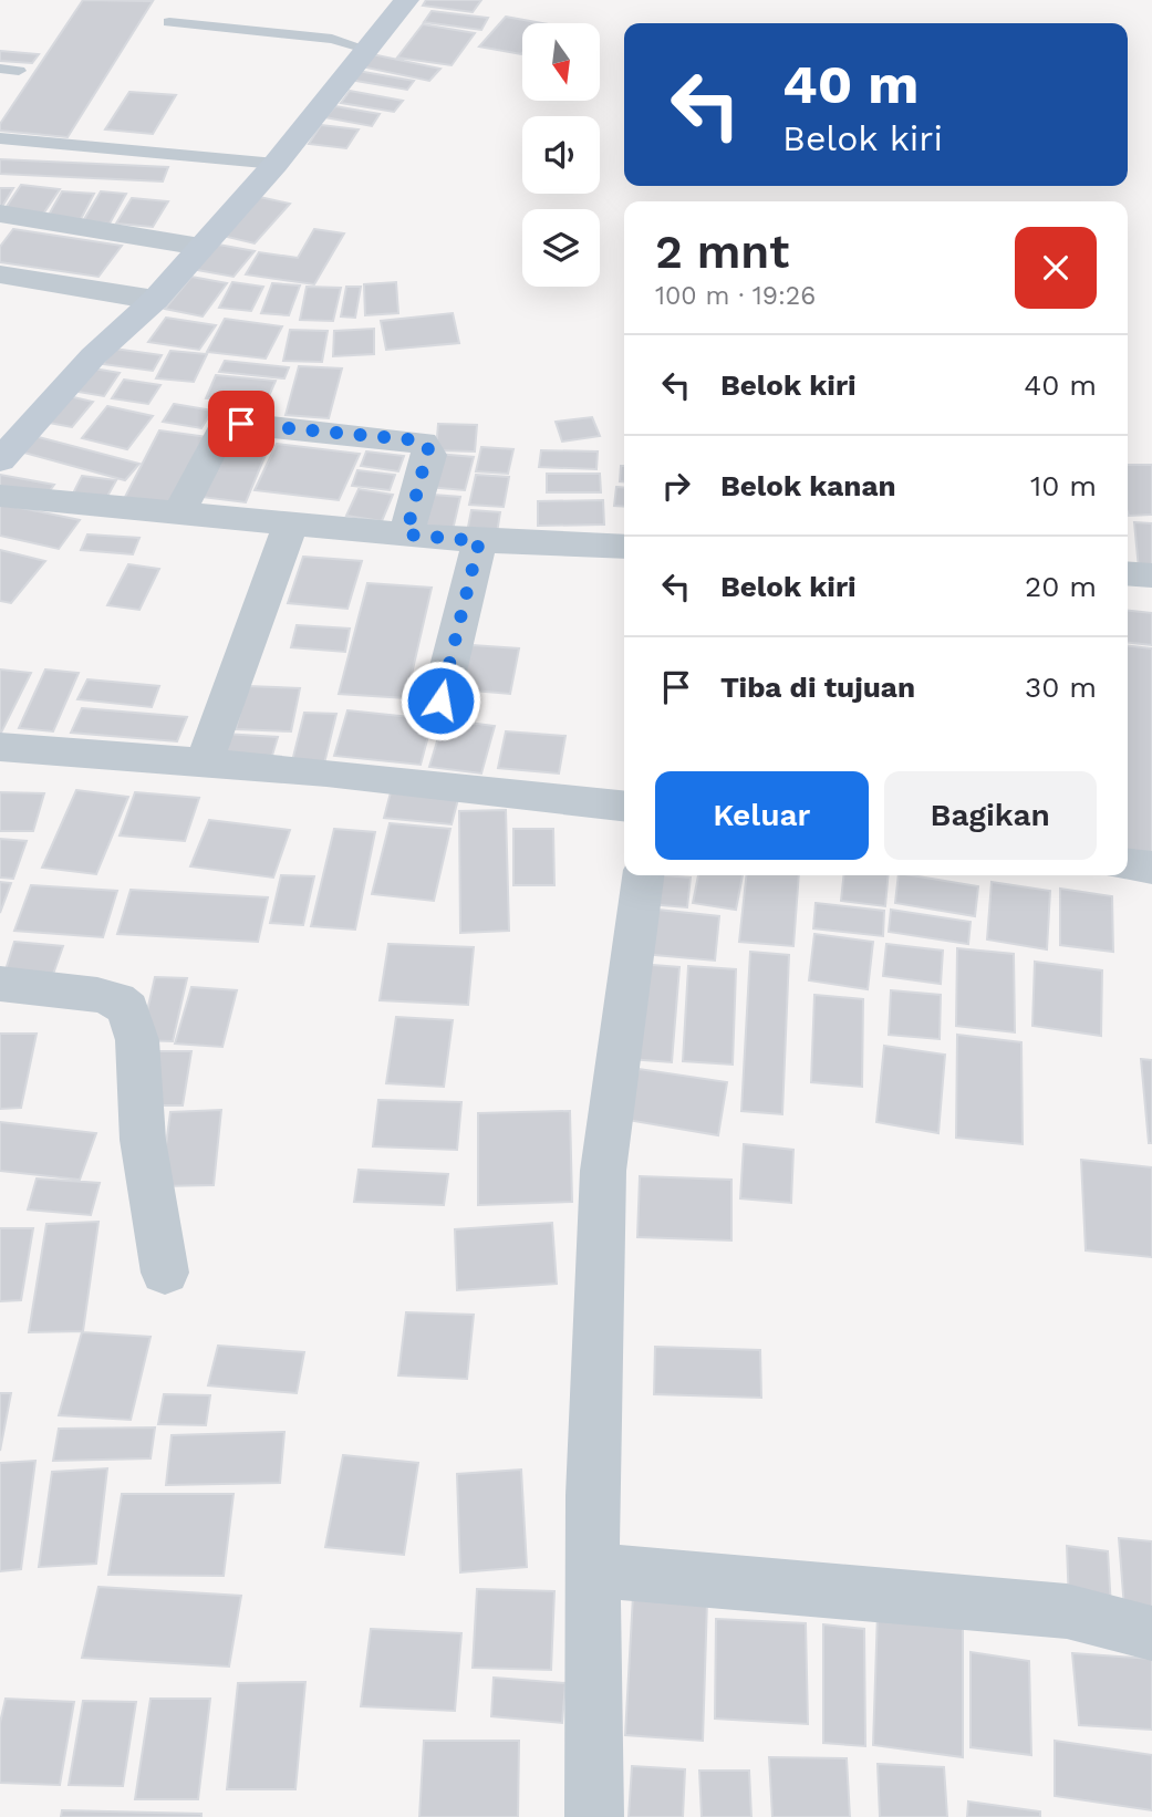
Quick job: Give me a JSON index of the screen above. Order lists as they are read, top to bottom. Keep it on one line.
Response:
{"north":"bottom","page":{"turn":["40 m","Belok kiri"],"heading":["2 mnt","100 m · 19:26"],"list":[{"name":"Belok kiri","value":"40 m"},{"name":"Belok kanan","value":"10 m"},{"name":"Belok kiri","value":"20 m"},{"name":"Tiba di tujuan","value":"30 m"}],"buttons":["Keluar","Bagikan"]}}
